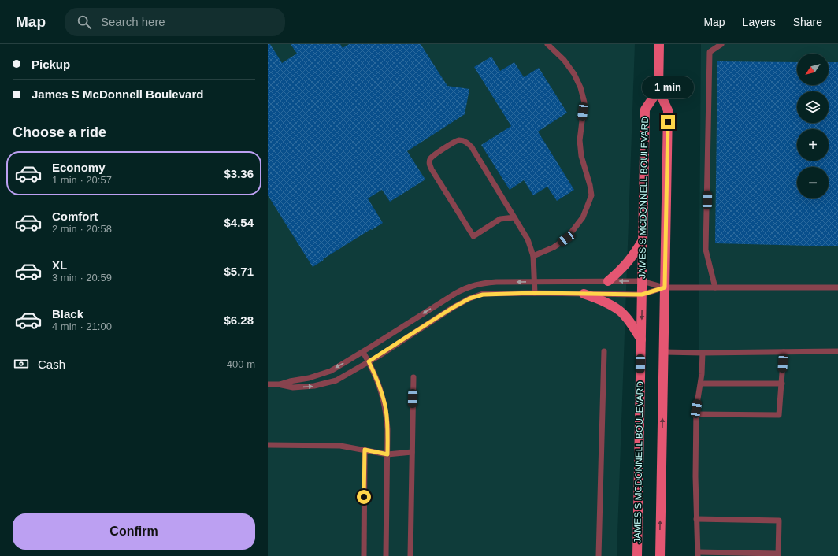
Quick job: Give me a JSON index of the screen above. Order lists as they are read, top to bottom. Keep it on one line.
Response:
{"streets":{"main road":["JAMES S MCDONNELL BOULEVARD"]},"north":"bottom left","page":{"header":"Map","search":"Search here","nav":["Map","Layers","Share"],"banner":["Pickup","James S McDonnell Boulevard"],"map_buttons":["+","−"],"bubble":"1 min","heading":"Choose a ride","list":[{"name":"Economy","note":"1 min · 20:57","value":"$3.36"},{"name":"Comfort","note":"2 min · 20:58","value":"$4.54"},{"name":"XL","note":"3 min · 20:59","value":"$5.71"},{"name":"Black","note":"4 min · 21:00","value":"$6.28"}],"pay":["Cash","400 m"],"buttons":"Confirm"}}
